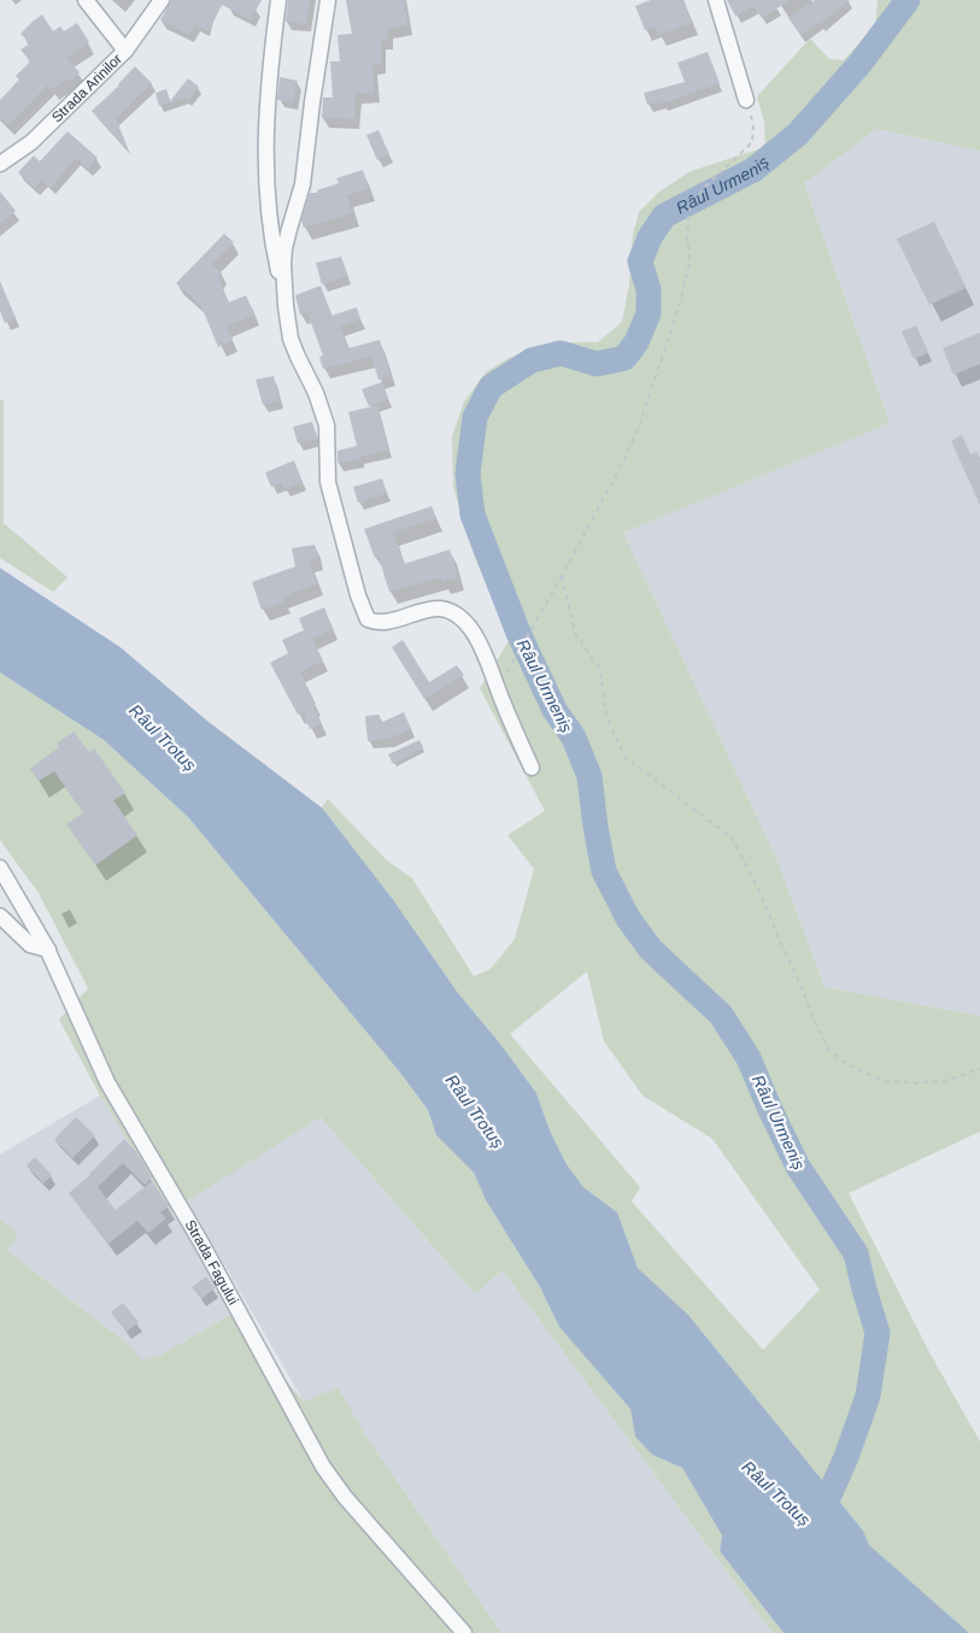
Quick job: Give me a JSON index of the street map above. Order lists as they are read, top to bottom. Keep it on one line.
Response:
{"streets":{"street":["Strada Arinilor","Strada Fagului"]},"water":["Râul Urmeniș","Râul Trotuș"]}
